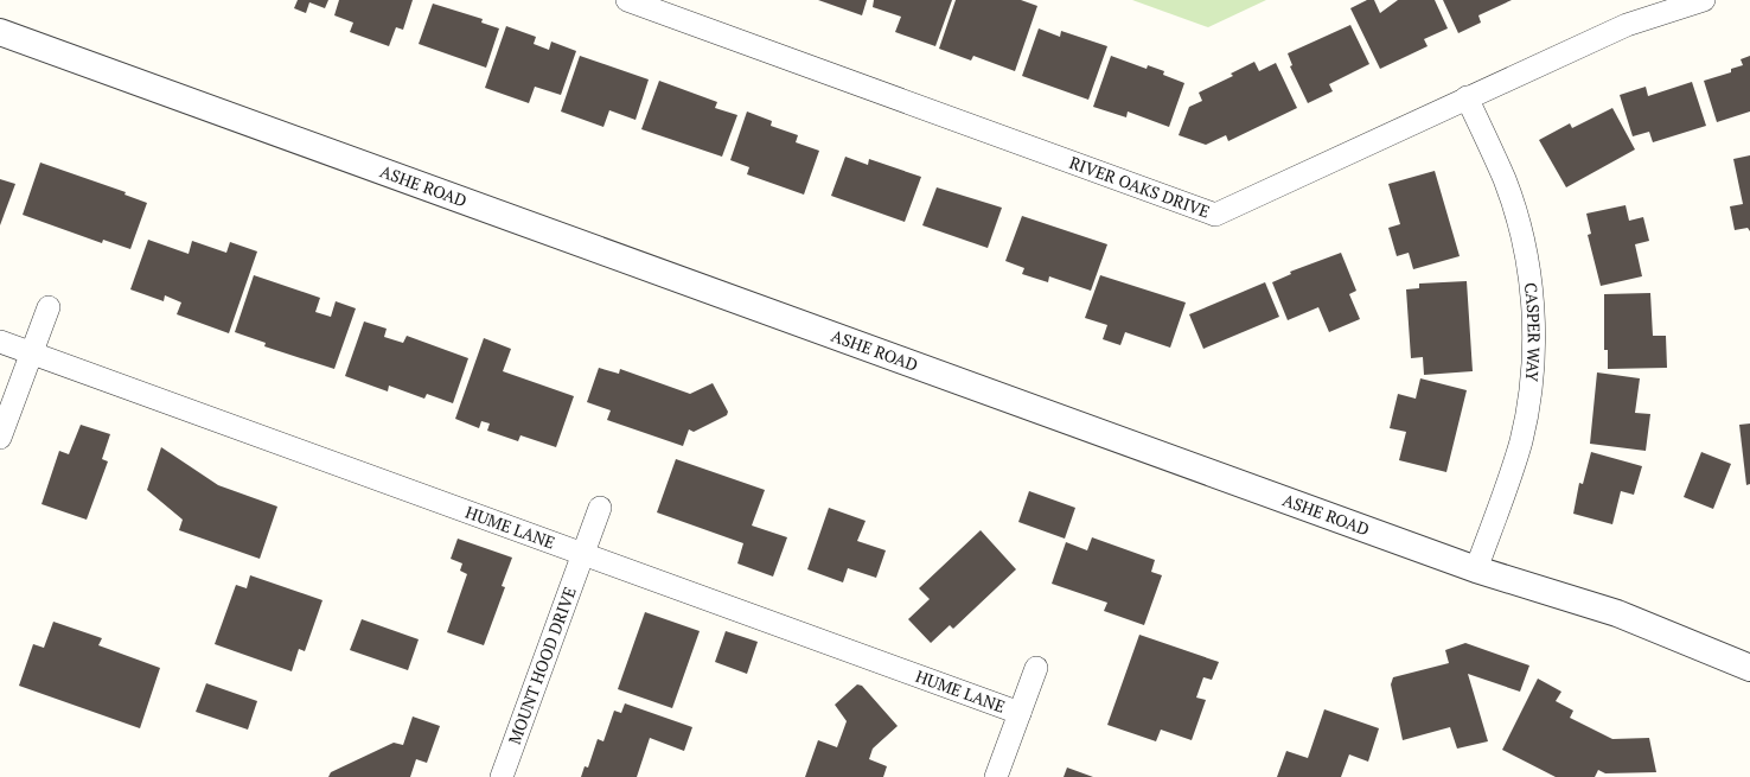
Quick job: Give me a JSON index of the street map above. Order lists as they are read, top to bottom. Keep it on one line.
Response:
{"streets":{"street":["ASHE ROAD","RIVER OAKS DRIVE","CASPER WAY","HUME LANE","MOUNT HOOD DRIVE"]},"crossings":[["ASHE ROAD","CASPER WAY"],["RIVER OAKS DRIVE","CASPER WAY"],["HUME LANE","MOUNT HOOD DRIVE"]]}
